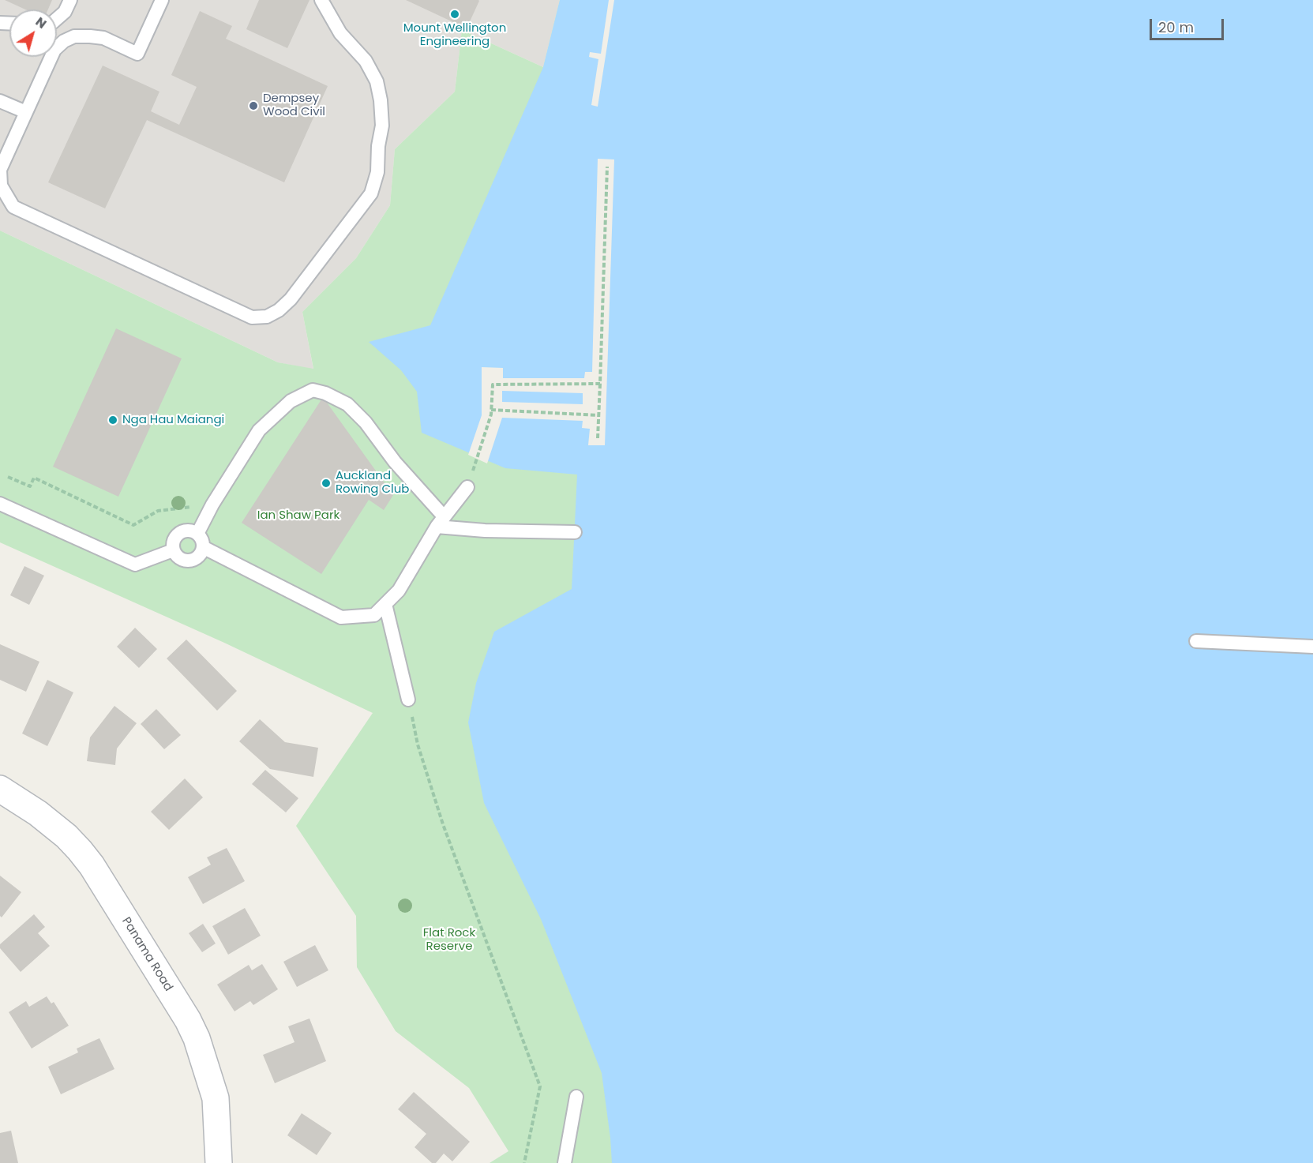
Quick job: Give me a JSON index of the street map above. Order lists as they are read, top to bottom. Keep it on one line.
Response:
{"streets":{"street":["Panama Road"]},"parks":["Ian Shaw Park","Flat Rock Reserve"],"places":["Mount Wellington Engineering","Dempsey Wood Civil","Nga Hau Maiangi","Auckland Rowing Club"],"scale_bar":"20 m","north":"top right"}
